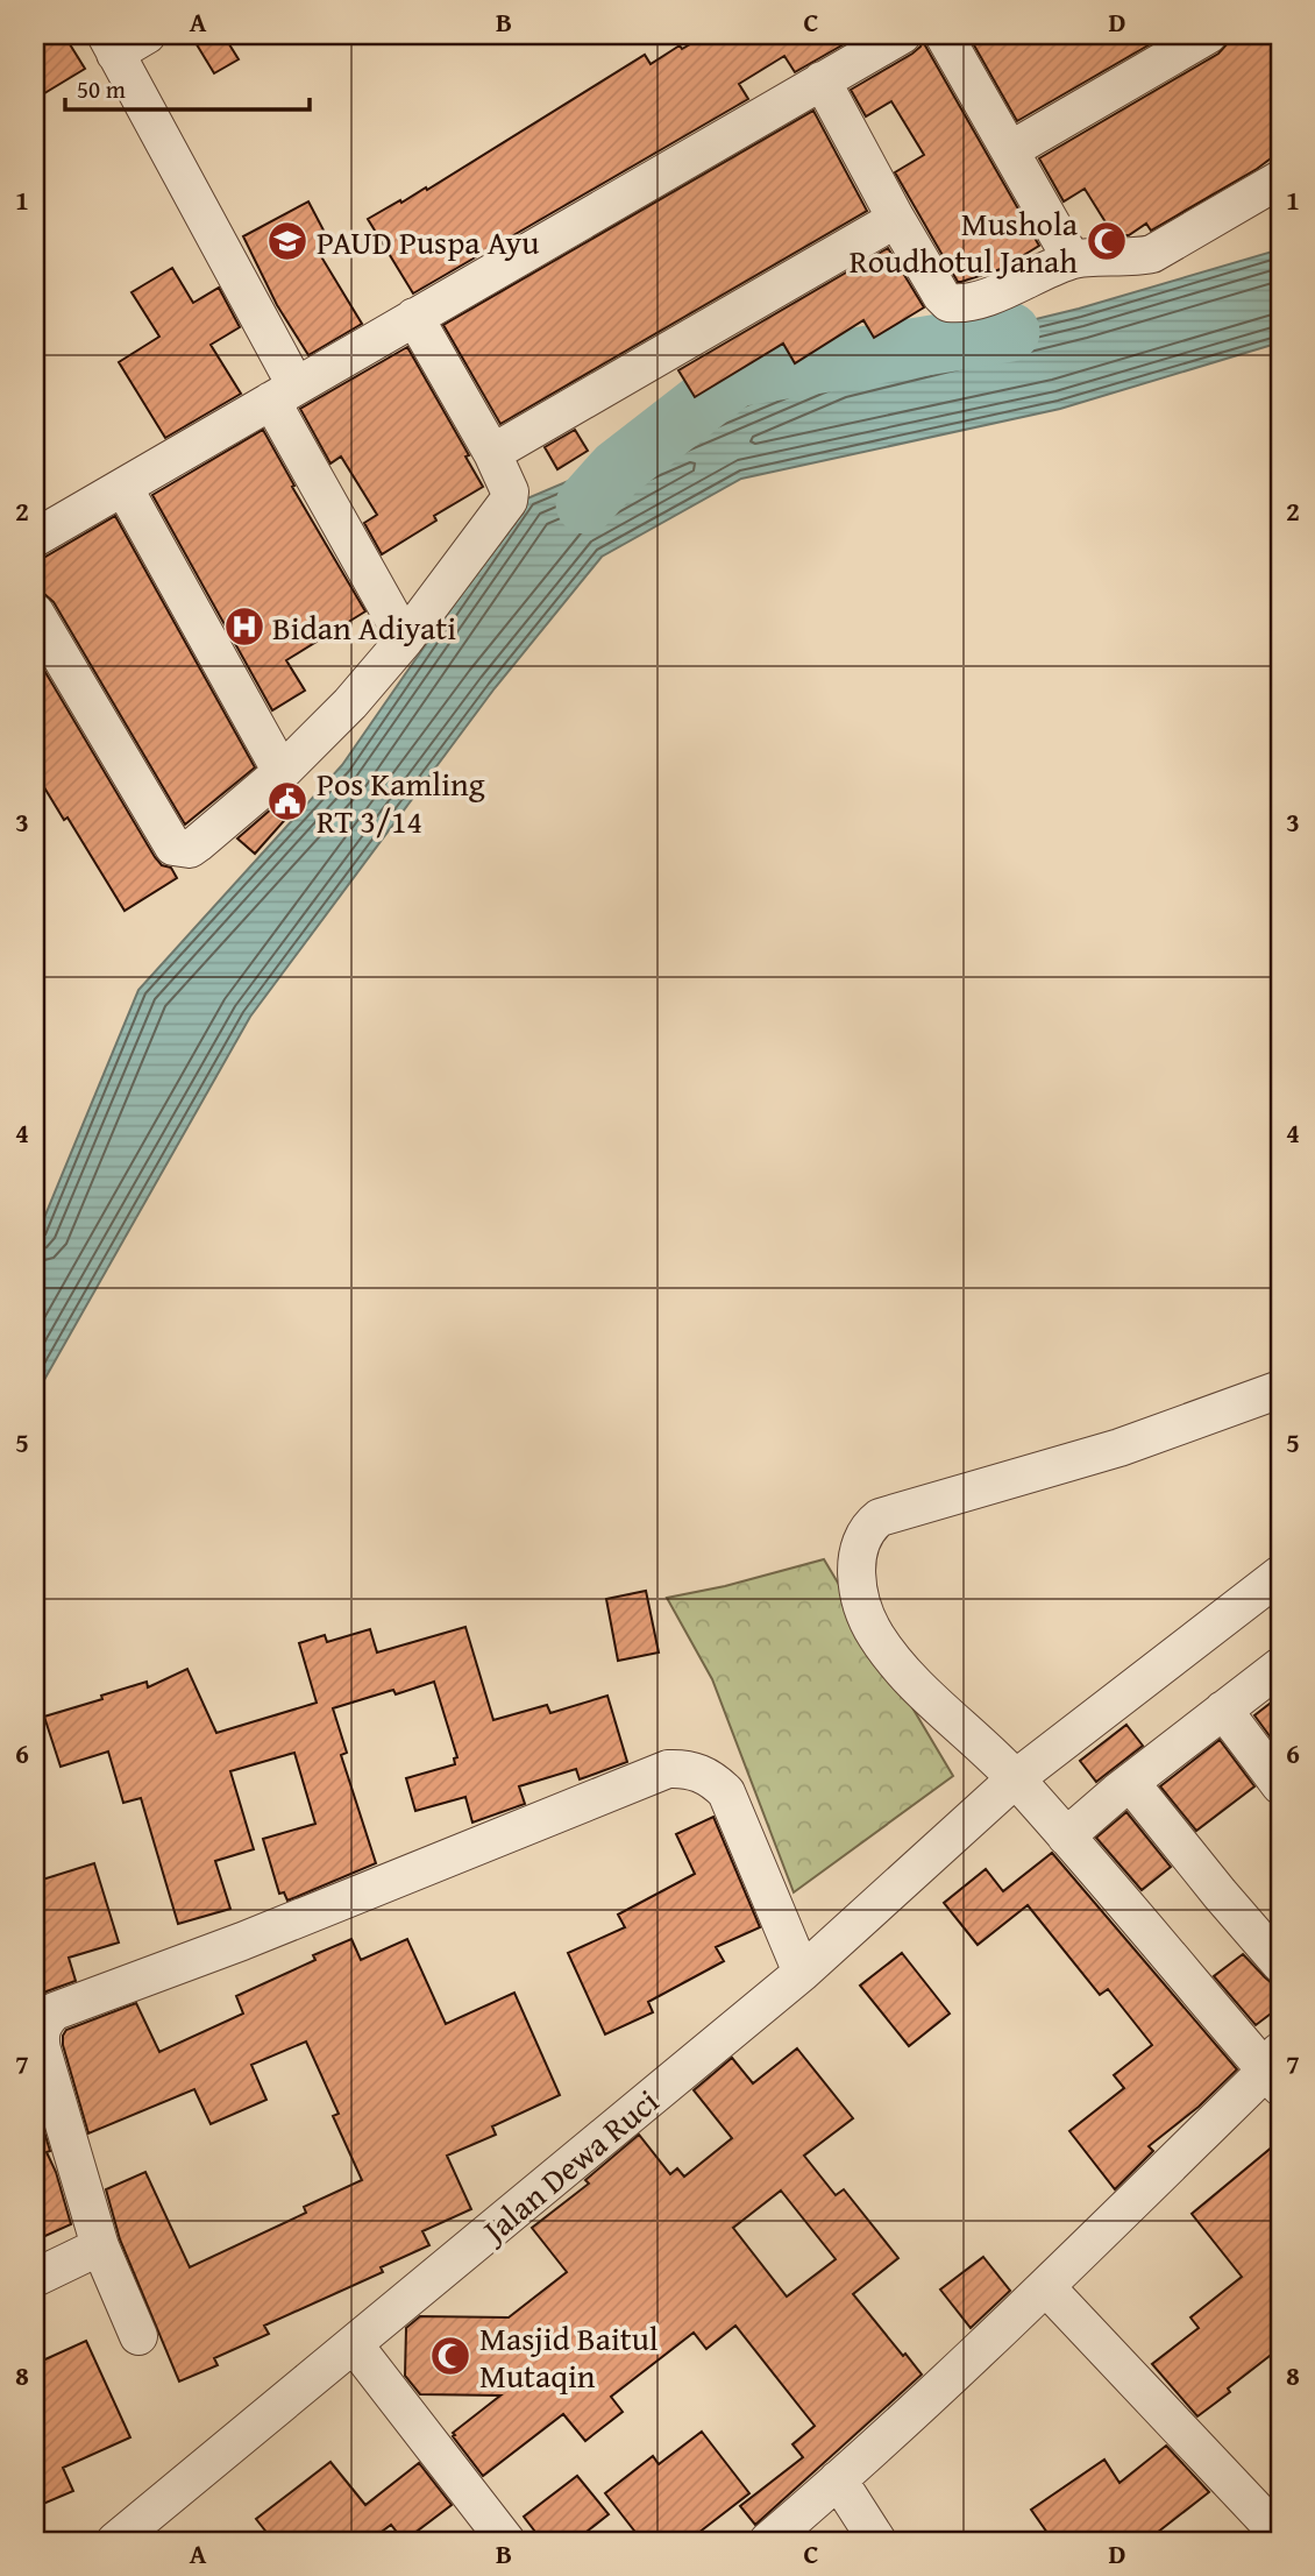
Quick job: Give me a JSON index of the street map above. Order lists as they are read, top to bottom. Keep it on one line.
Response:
{"streets":{"street":["Jalan Dewa Ruci"]},"places":{"school or university":["PAUD Puspa Ayu"],"mosque":["Mushola Roudhotul Janah","Masjid Baitul Mutaqin"],"hospital":["Bidan Adiyati"],"public building":["Pos Kamling RT 3/14"]},"scale_bar":"50 m","grid":{"columns":["A","B","C","D"],"rows":["1","2","3","4","5","6","7","8"]}}
